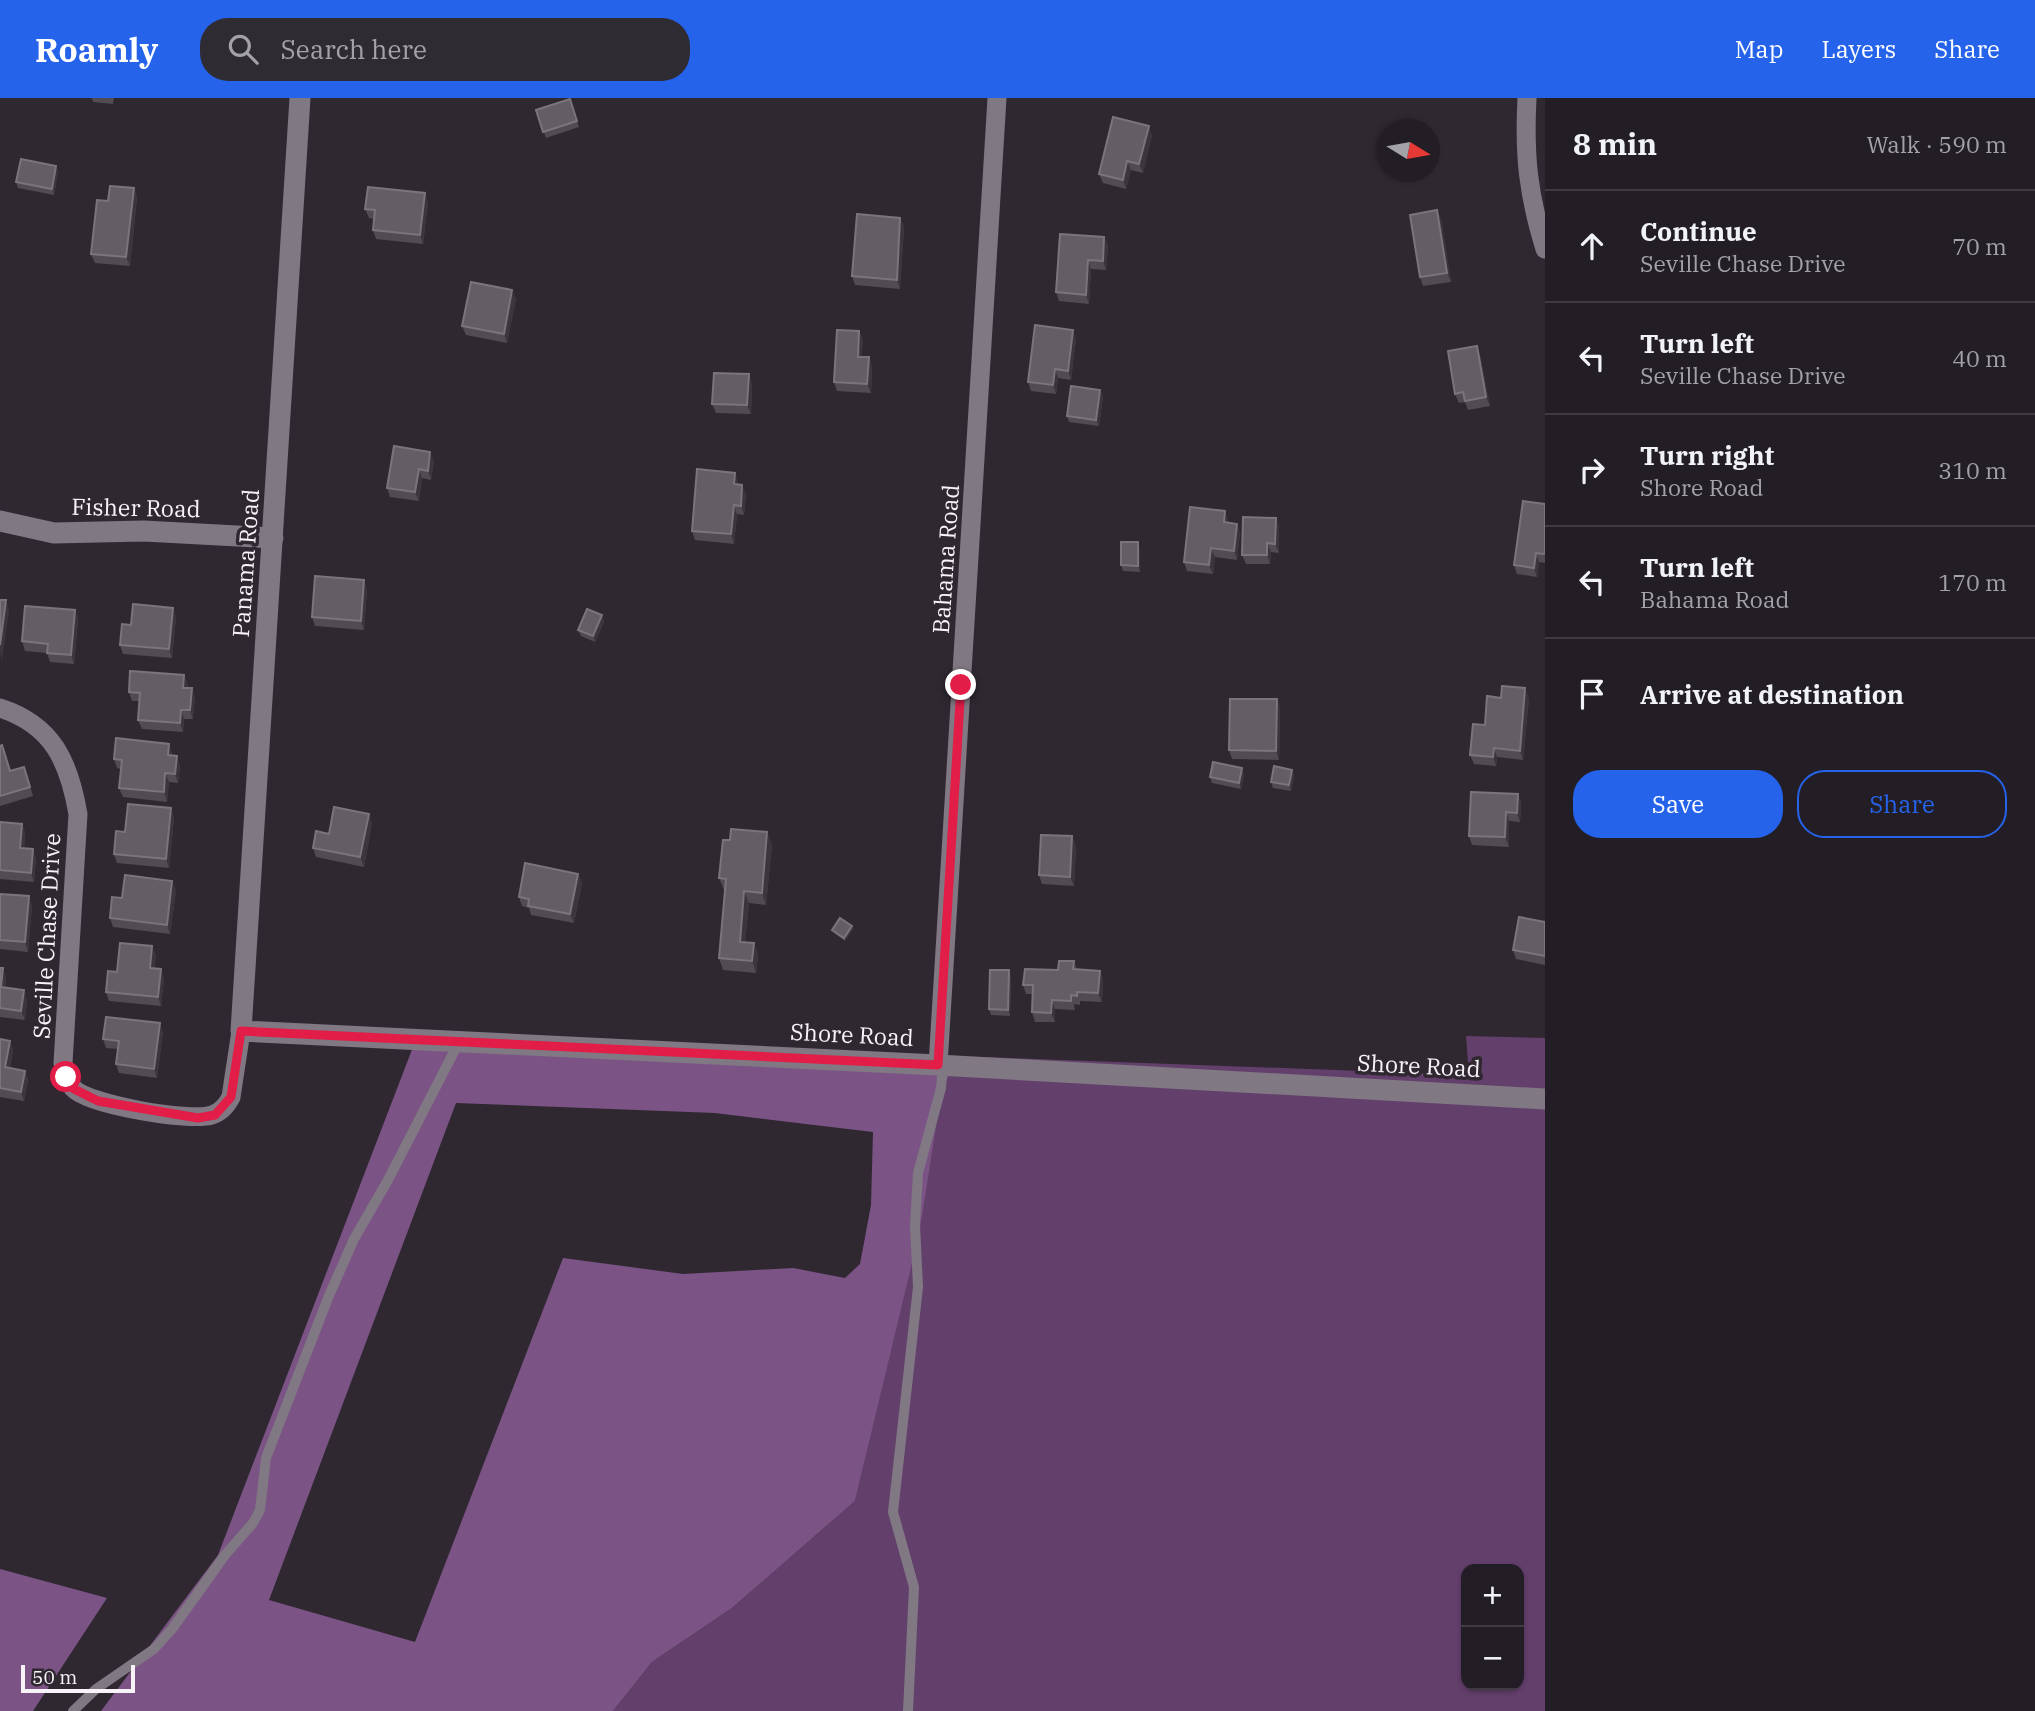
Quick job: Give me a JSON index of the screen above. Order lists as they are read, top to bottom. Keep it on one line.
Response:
{"streets":{"street":["Fisher Road","Bahama Road","Panama Road","Seville Chase Drive","Shore Road"]},"crossings":[["Fisher Road","Panama Road"],["Bahama Road","Shore Road"],["Panama Road","Seville Chase Drive"],["Panama Road","Shore Road"],["Seville Chase Drive","Shore Road"]],"scale_bar":"50 m","north":"right","page":{"header":"Roamly","search":"Search here","nav":["Map","Layers","Share"],"heading":["8 min","Walk · 590 m"],"list":[["Continue","Seville Chase Drive","70 m"],["Turn left","Seville Chase Drive","40 m"],["Turn right","Shore Road","310 m"],["Turn left","Bahama Road","170 m"],"Arrive at destination"],"buttons":["Save","Share"],"map_buttons":["+","−"],"scale":"50 m"}}
